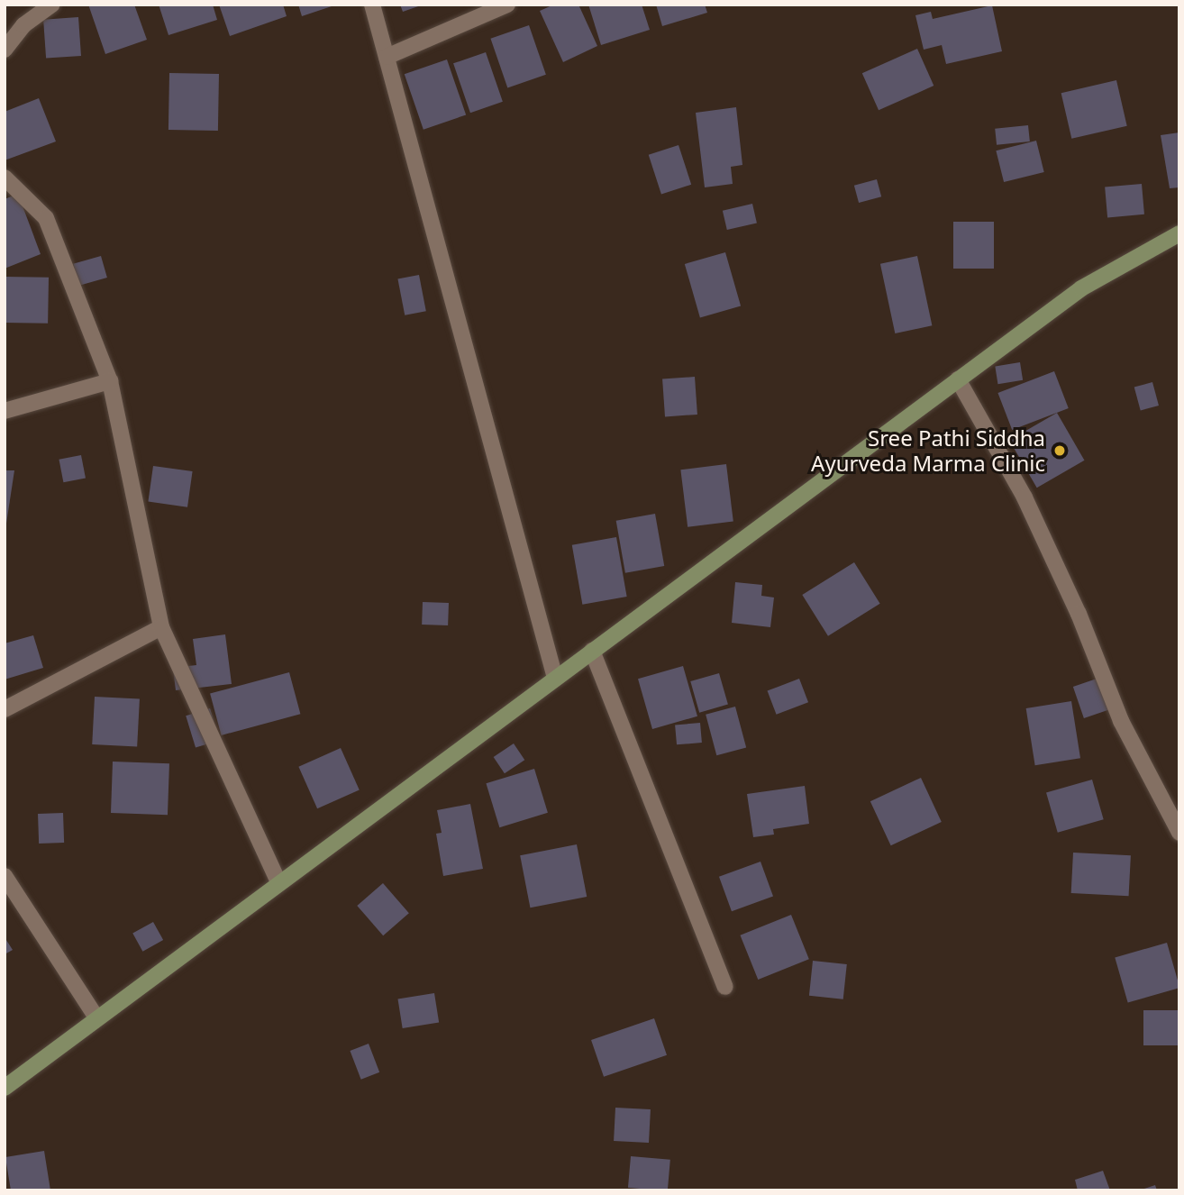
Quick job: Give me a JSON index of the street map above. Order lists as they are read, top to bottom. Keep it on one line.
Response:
{"places":["Sree Pathi Siddha Ayurveda Marma Clinic"]}
